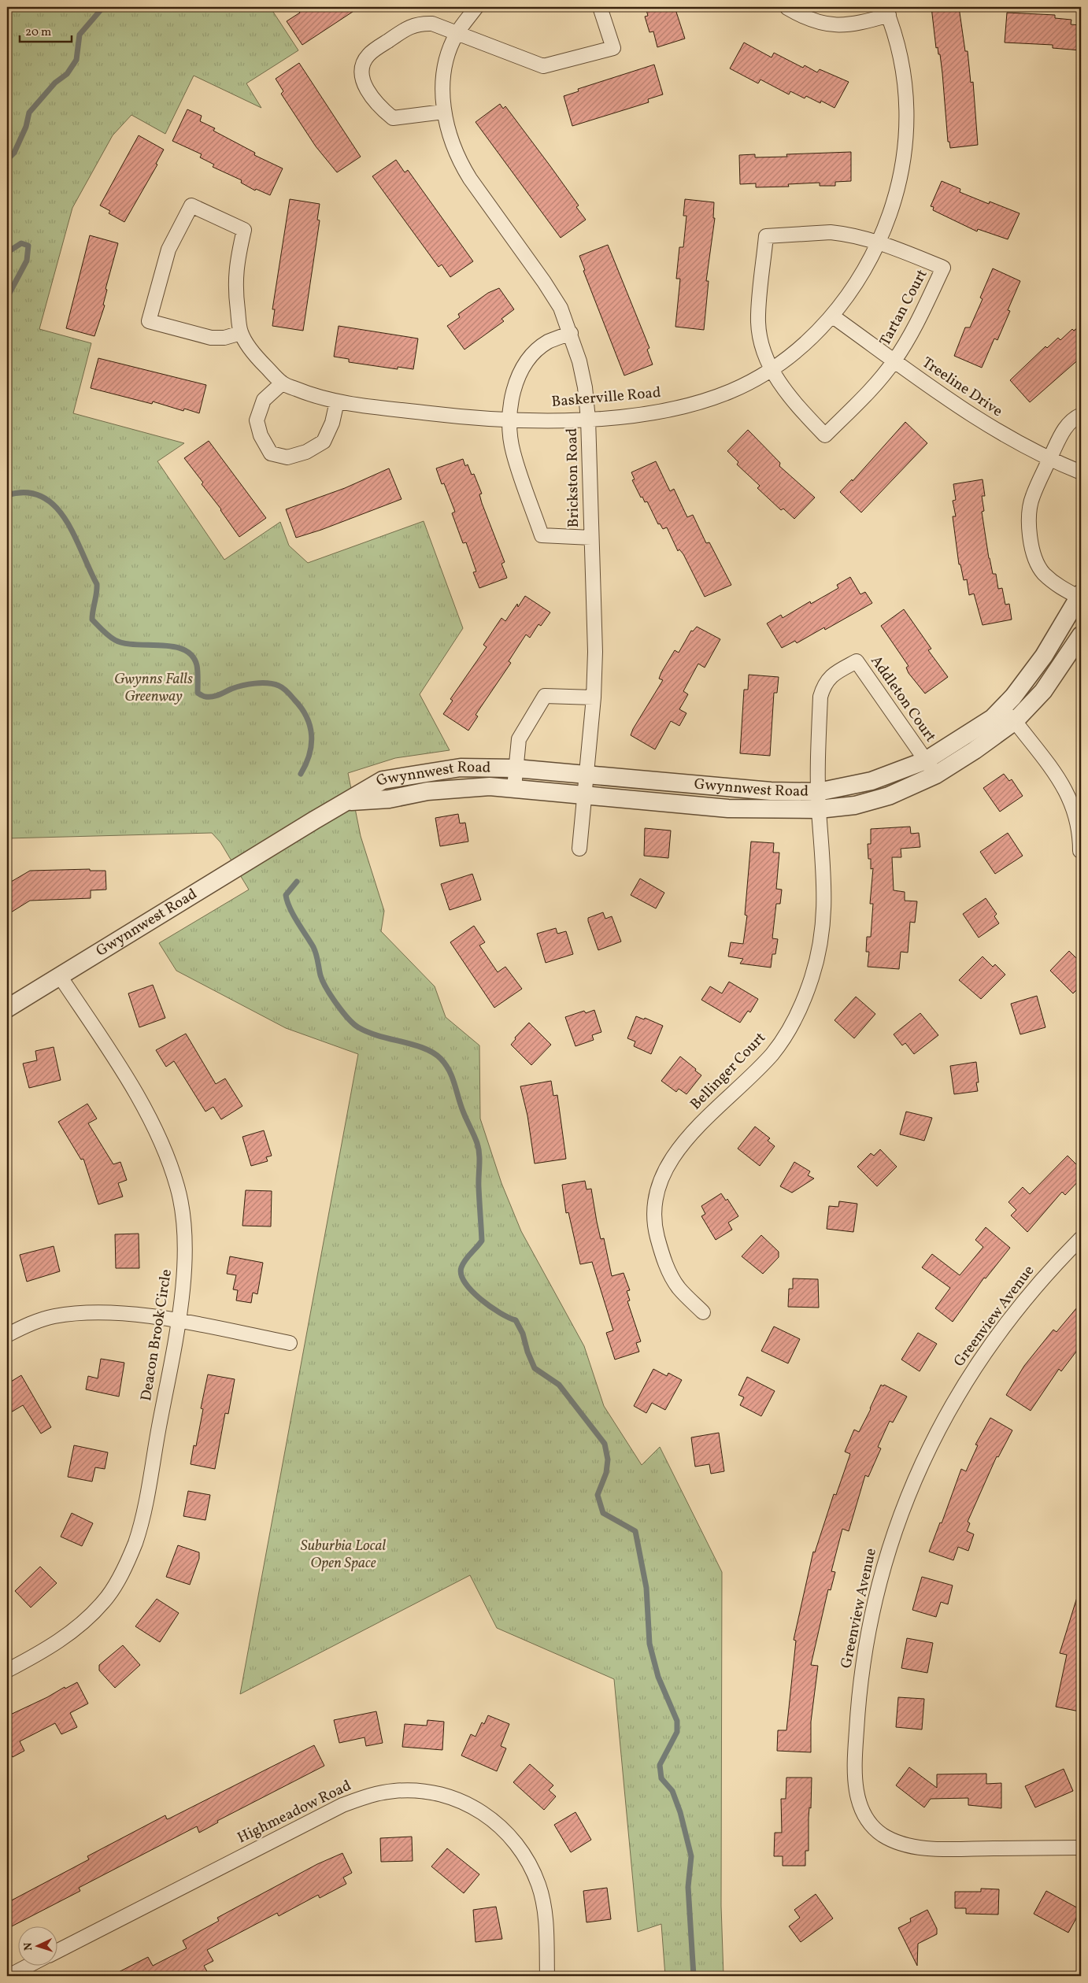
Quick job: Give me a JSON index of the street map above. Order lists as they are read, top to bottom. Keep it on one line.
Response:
{"streets":{"street":["Tartan Court","Treeline Drive","Baskerville Road","Brickston Road","Addleton Court","Gwynnwest Road","Bellinger Court","Greenview Avenue","Deacon Brook Circle","Highmeadow Road"]},"crossings":[["Tartan Court","Treeline Drive"],["Tartan Court","Baskerville Road"],["Treeline Drive","Baskerville Road"],["Baskerville Road","Brickston Road"],["Brickston Road","Gwynnwest Road"],["Addleton Court","Gwynnwest Road"],["Addleton Court","Bellinger Court"],["Gwynnwest Road","Bellinger Court"],["Gwynnwest Road","Deacon Brook Circle"]],"parks":["Gwynns Falls Greenway","Suburbia Local Open Space"],"scale_bar":"20 m","north":"left"}
